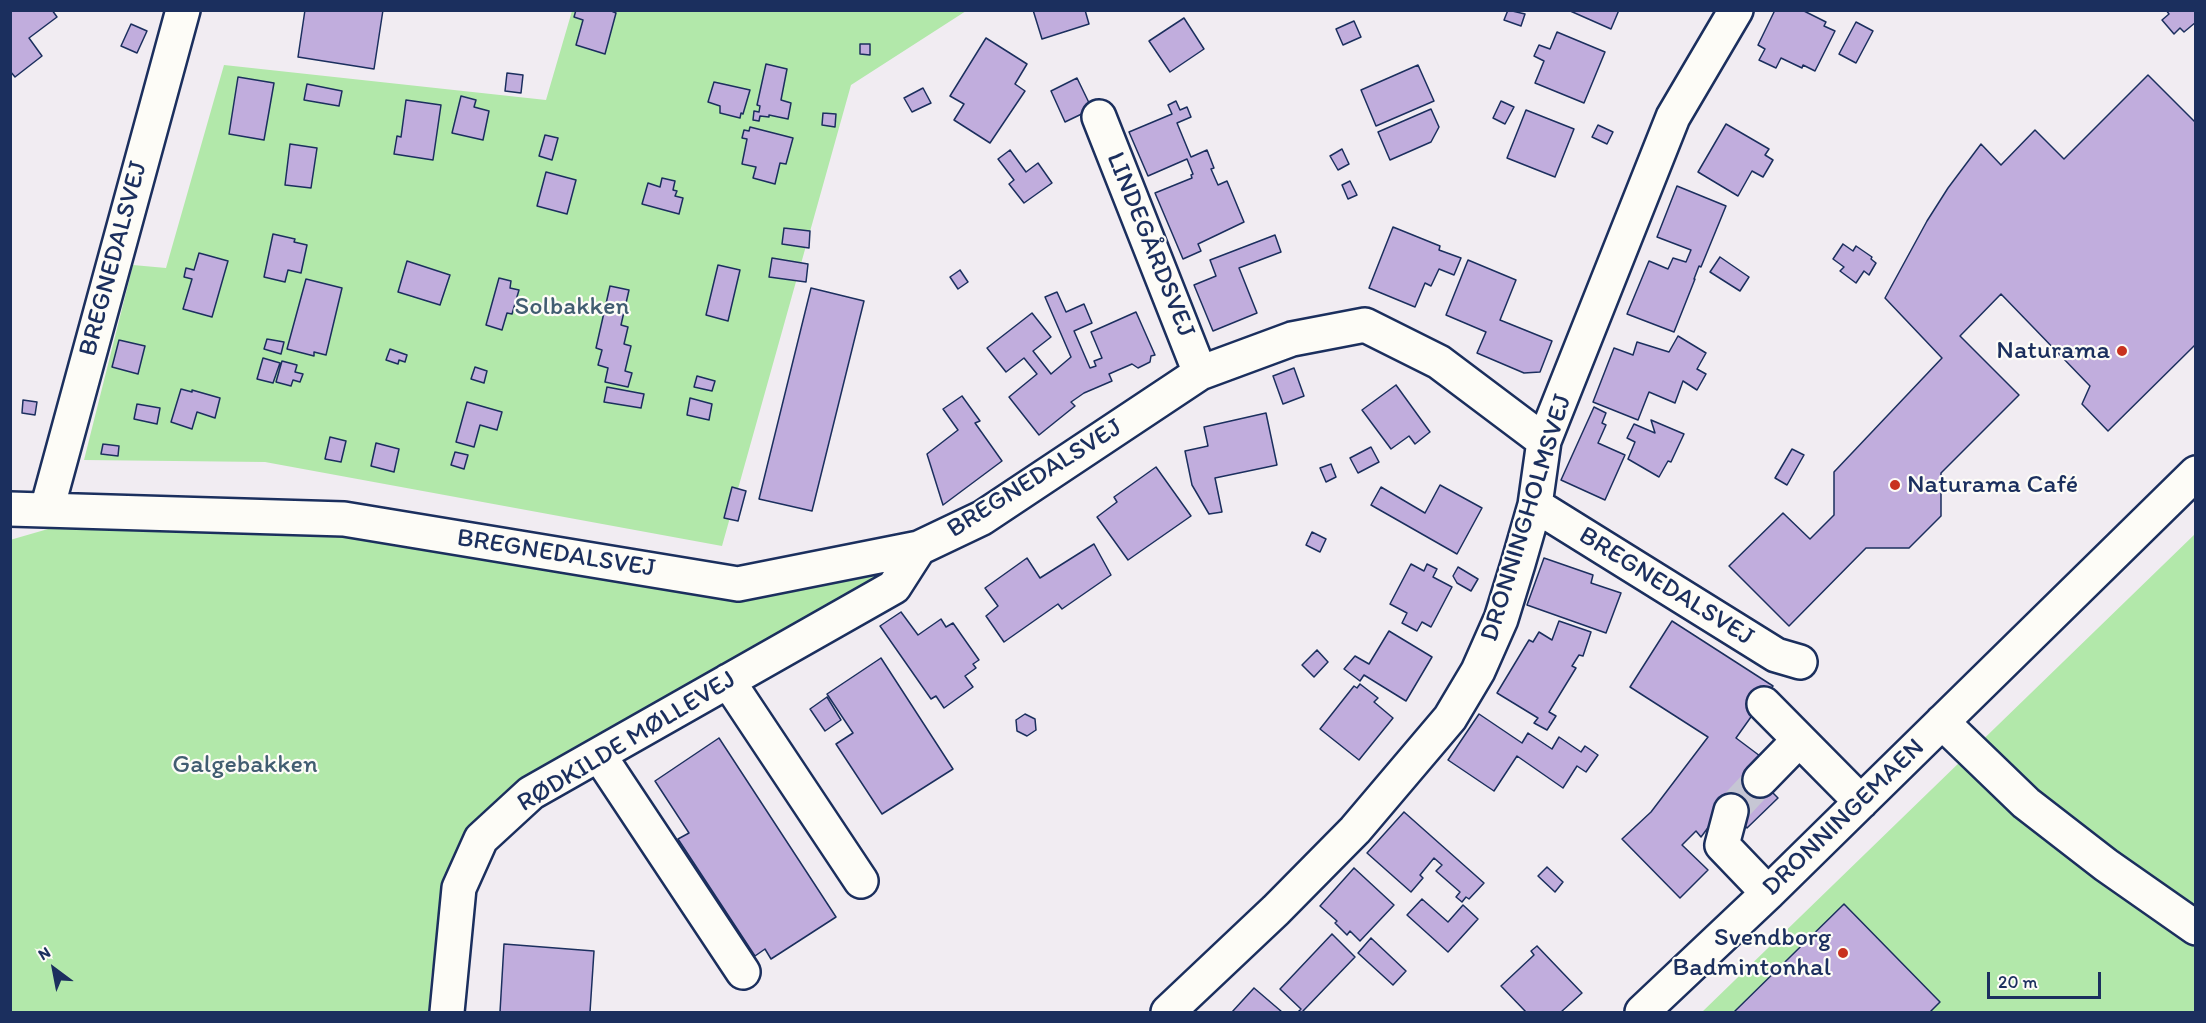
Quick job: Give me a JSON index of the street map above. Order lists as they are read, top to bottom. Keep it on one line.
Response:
{"streets":{"street":["LINDEGÅRDSVEJ","BREGNEDALSVEJ","DRONNINGHOLMSVEJ","RØDKILDE MØLLEVEJ","DRONNINGEMAEN"]},"crossings":[["LINDEGÅRDSVEJ","BREGNEDALSVEJ"],["BREGNEDALSVEJ","DRONNINGHOLMSVEJ"],["BREGNEDALSVEJ","RØDKILDE MØLLEVEJ"]],"parks":["Solbakken","Galgebakken"],"places":["Naturama","Naturama Café","Svendborg Badmintonhal"],"scale_bar":"20 m","north":"top left"}
